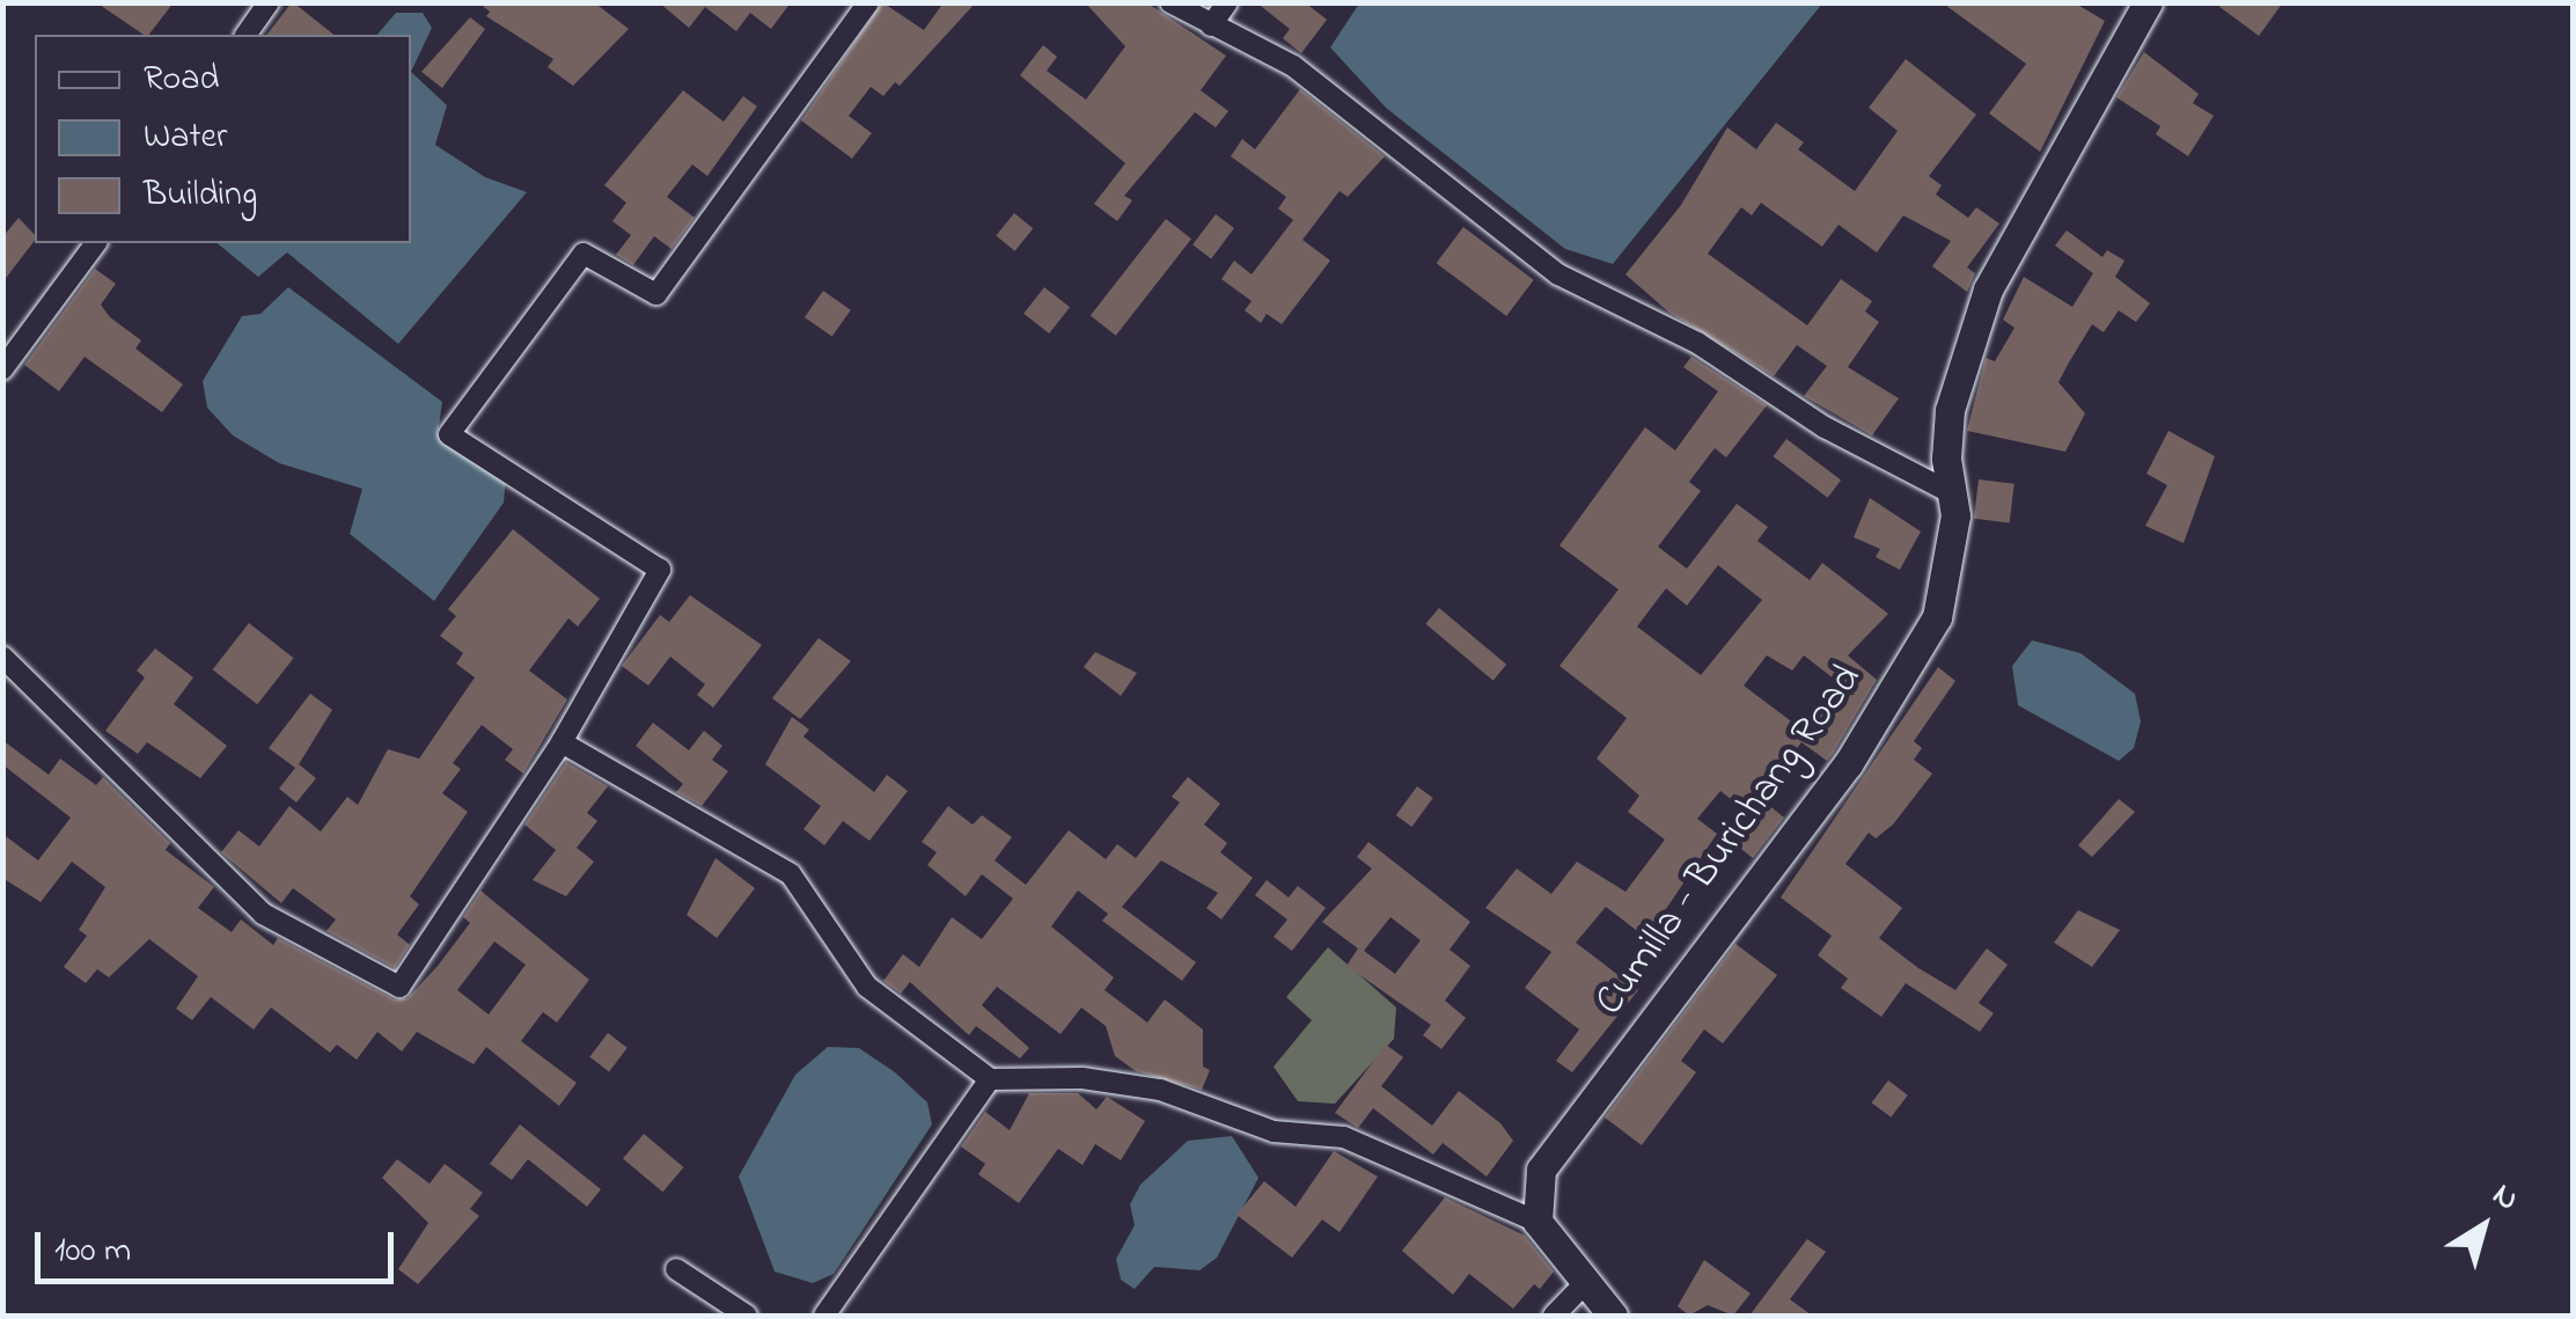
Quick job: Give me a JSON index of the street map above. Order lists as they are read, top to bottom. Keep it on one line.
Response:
{"streets":{"main road":["Cumilla - Burichang Road"]},"legend":["Road","Water","Building"],"scale_bar":"100 m","north":"top right"}
